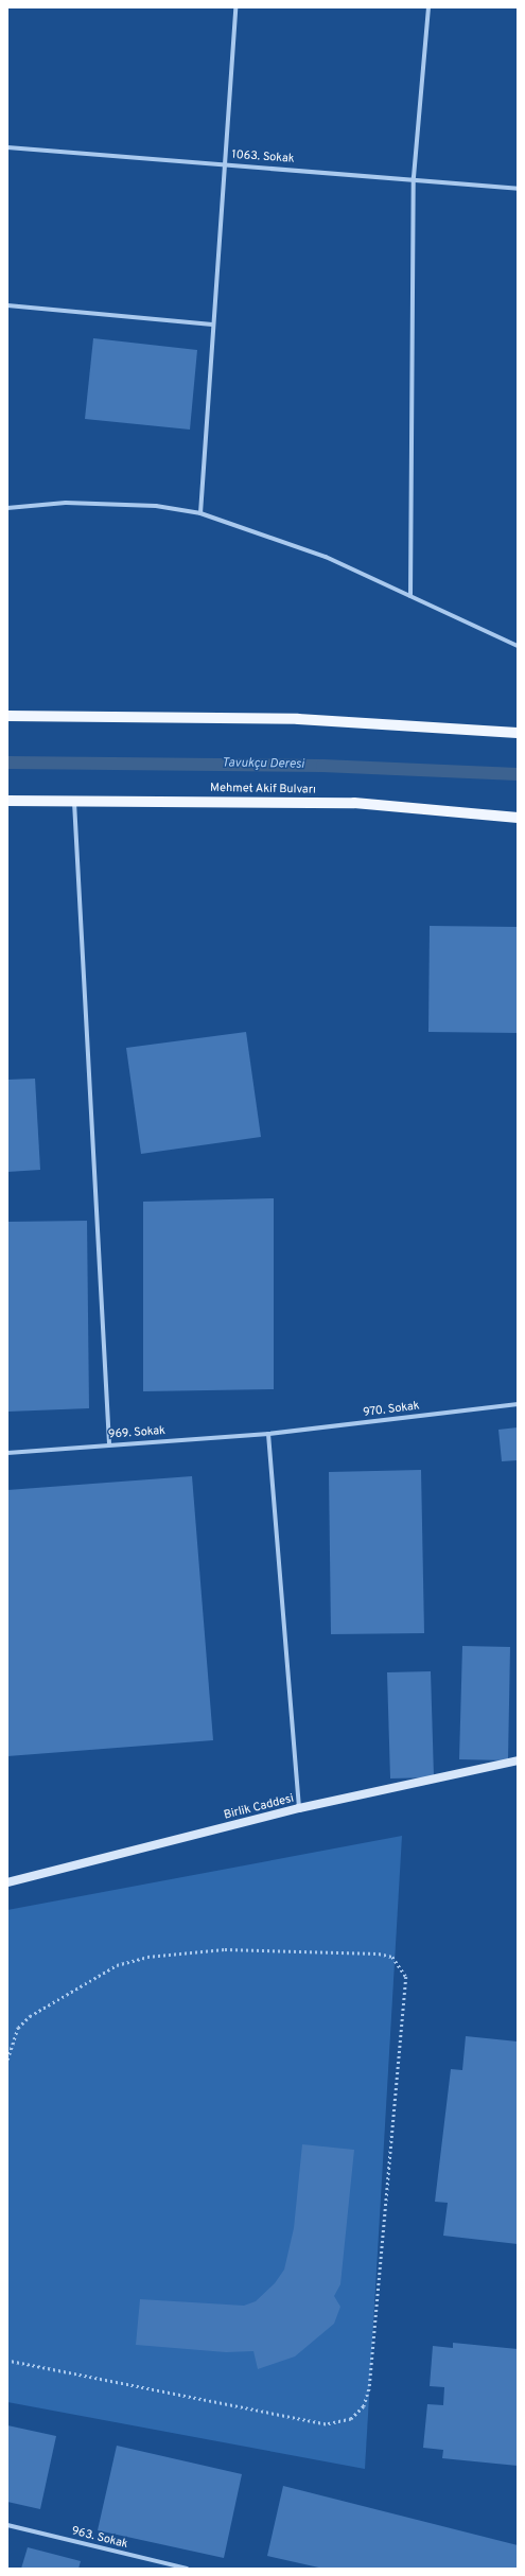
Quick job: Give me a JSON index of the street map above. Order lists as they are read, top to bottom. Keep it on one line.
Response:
{"streets":{"main road":["Mehmet Akif Bulvarı","Birlik Caddesi"],"street":["1063. Sokak","970. Sokak","969. Sokak","963. Sokak"]},"crossings":[["970. Sokak","969. Sokak"]],"water":["Tavukçu Deresi"]}
